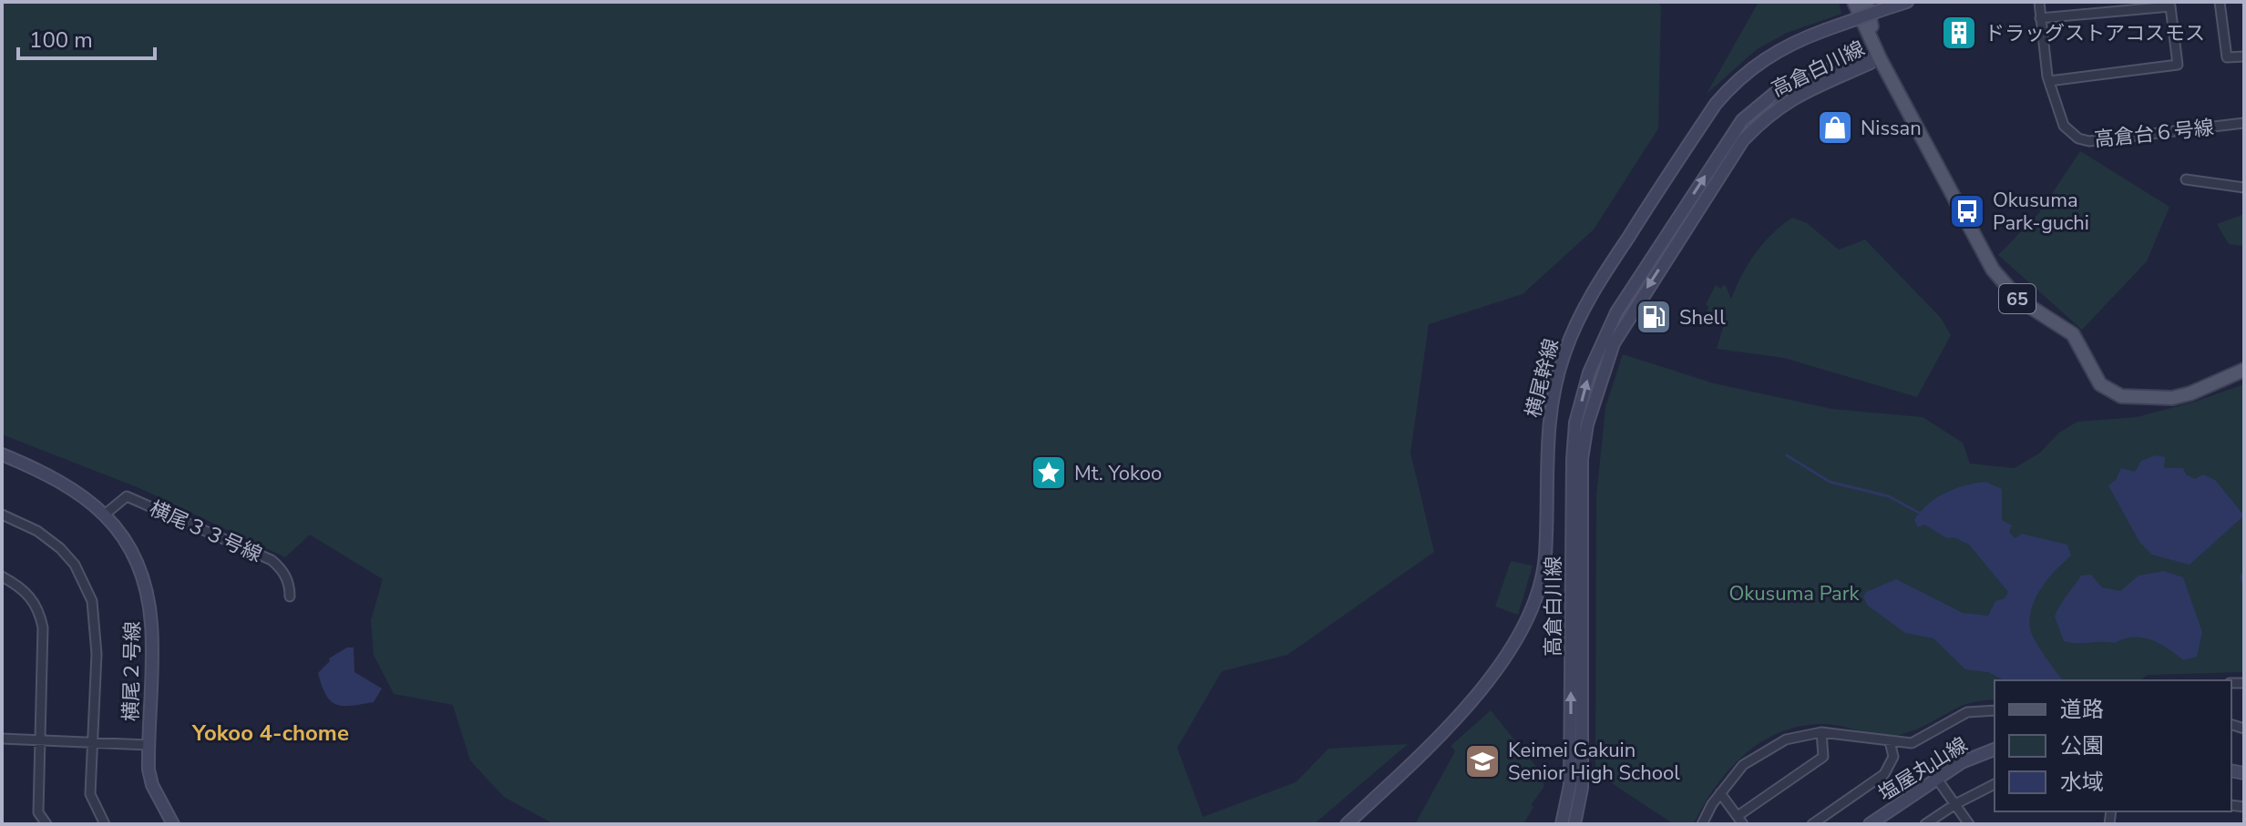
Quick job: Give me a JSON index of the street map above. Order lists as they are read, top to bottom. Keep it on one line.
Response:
{"streets":{"main road":["65"],"street":["高倉白川線","高倉台６号線","横尾幹線","横尾３３号線","横尾２号線","塩屋丸山線"]},"crossings":[["高倉白川線","65"],["横尾３３号線","横尾２号線"]],"districts":["Yokoo 4-chome"],"parks":["Okusuma Park"],"places":{"building":["ドラッグストアコスモス"],"shop":["Nissan"],"bus stop":["Okusuma Park-guchi"],"fuel station":["Shell"],"place":["Mt. Yokoo"],"school or university":["Keimei Gakuin Senior High School"]},"legend":["道路","公園","水域"],"scale_bar":"100 m"}
